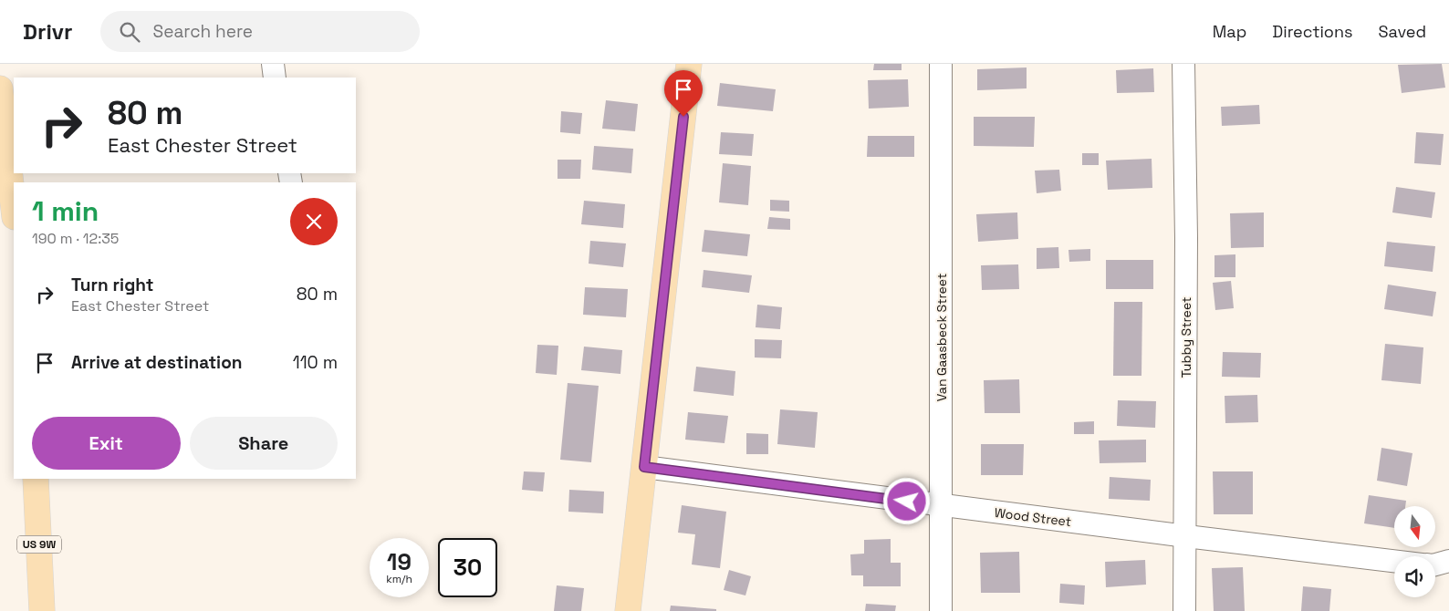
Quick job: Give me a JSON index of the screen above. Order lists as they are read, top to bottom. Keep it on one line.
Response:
{"streets":{"main road":["US 9W"],"street":["Van Gaasbeck Street","Tubby Street","Wood Street"]},"crossings":[["Van Gaasbeck Street","Wood Street"],["Tubby Street","Wood Street"]],"north":"bottom","page":{"header":"Drivr","search":"Search here","nav":["Map","Directions","Saved"],"turn":["80 m","East Chester Street"],"heading":["1 min","190 m · 12:35"],"list":[{"name":"Turn right","note":"East Chester Street","value":"80 m"},{"name":"Arrive at destination","value":"110 m"}],"buttons":["Exit","Share"],"speed":"19 km/h","limit":"30"}}
